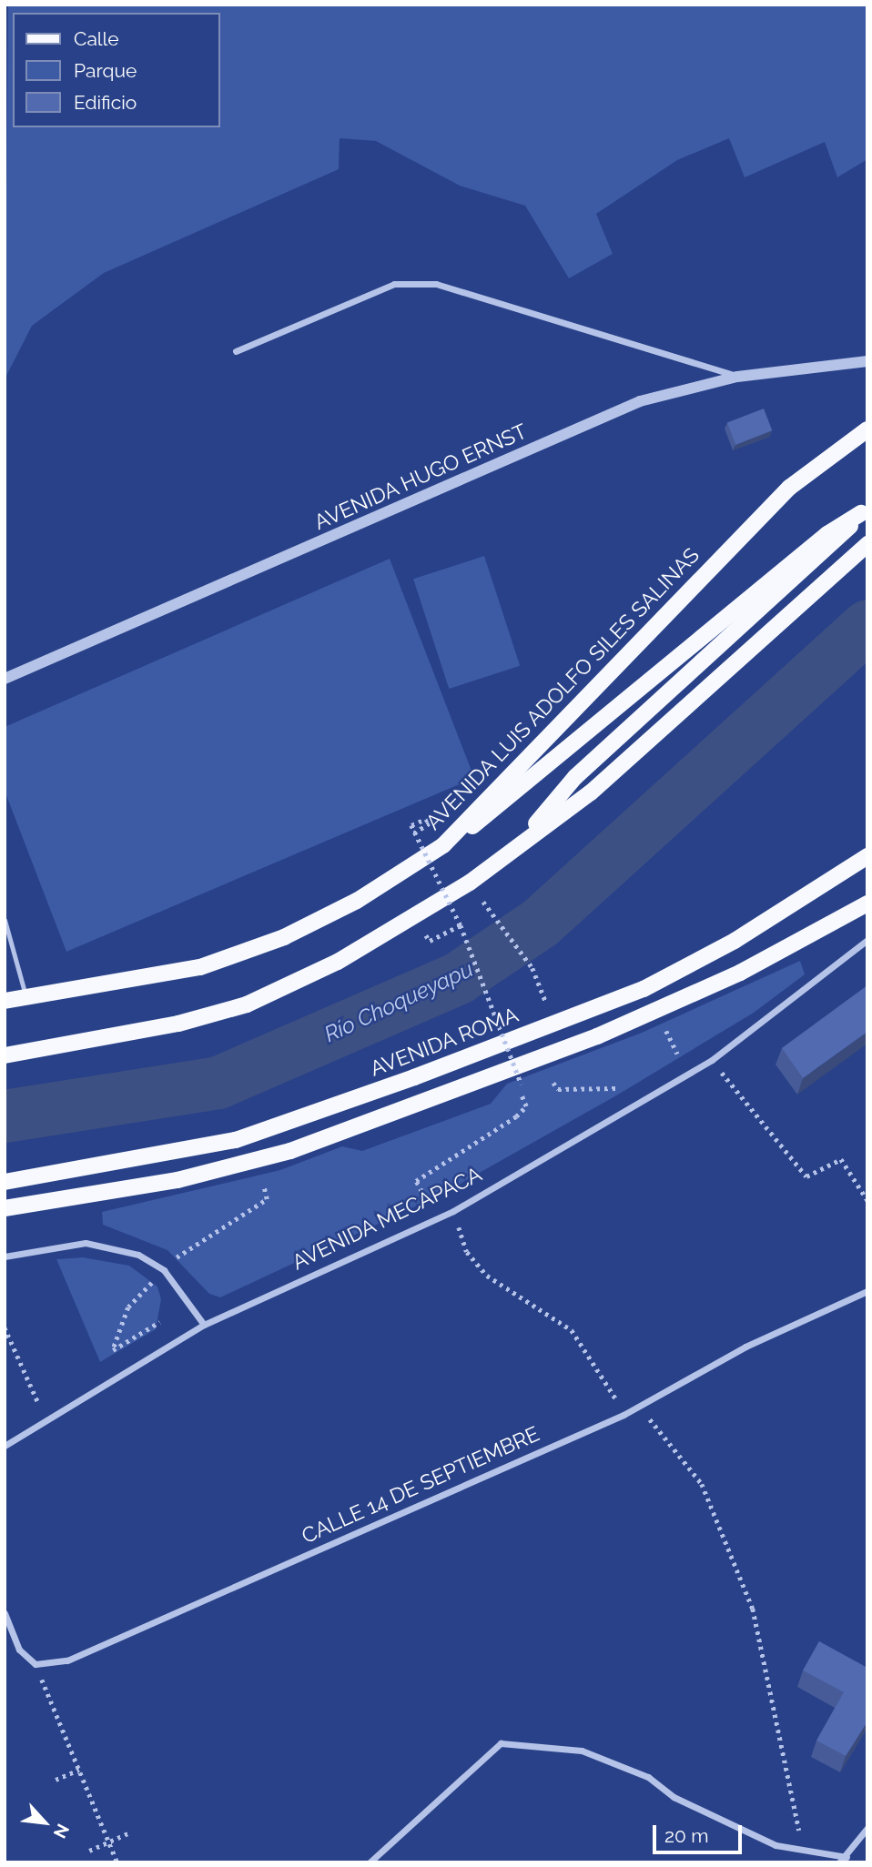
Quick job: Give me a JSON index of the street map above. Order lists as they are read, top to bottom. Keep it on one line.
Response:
{"streets":{"main road":["AVENIDA LUIS ADOLFO SILES SALINAS","AVENIDA ROMA"],"street":["AVENIDA HUGO ERNST","AVENIDA MECAPACA","CALLE 14 DE SEPTIEMBRE"]},"water":["Río Choqueyapu"],"legend":["Calle","Parque","Edificio"],"scale_bar":"20 m","north":"bottom right"}
